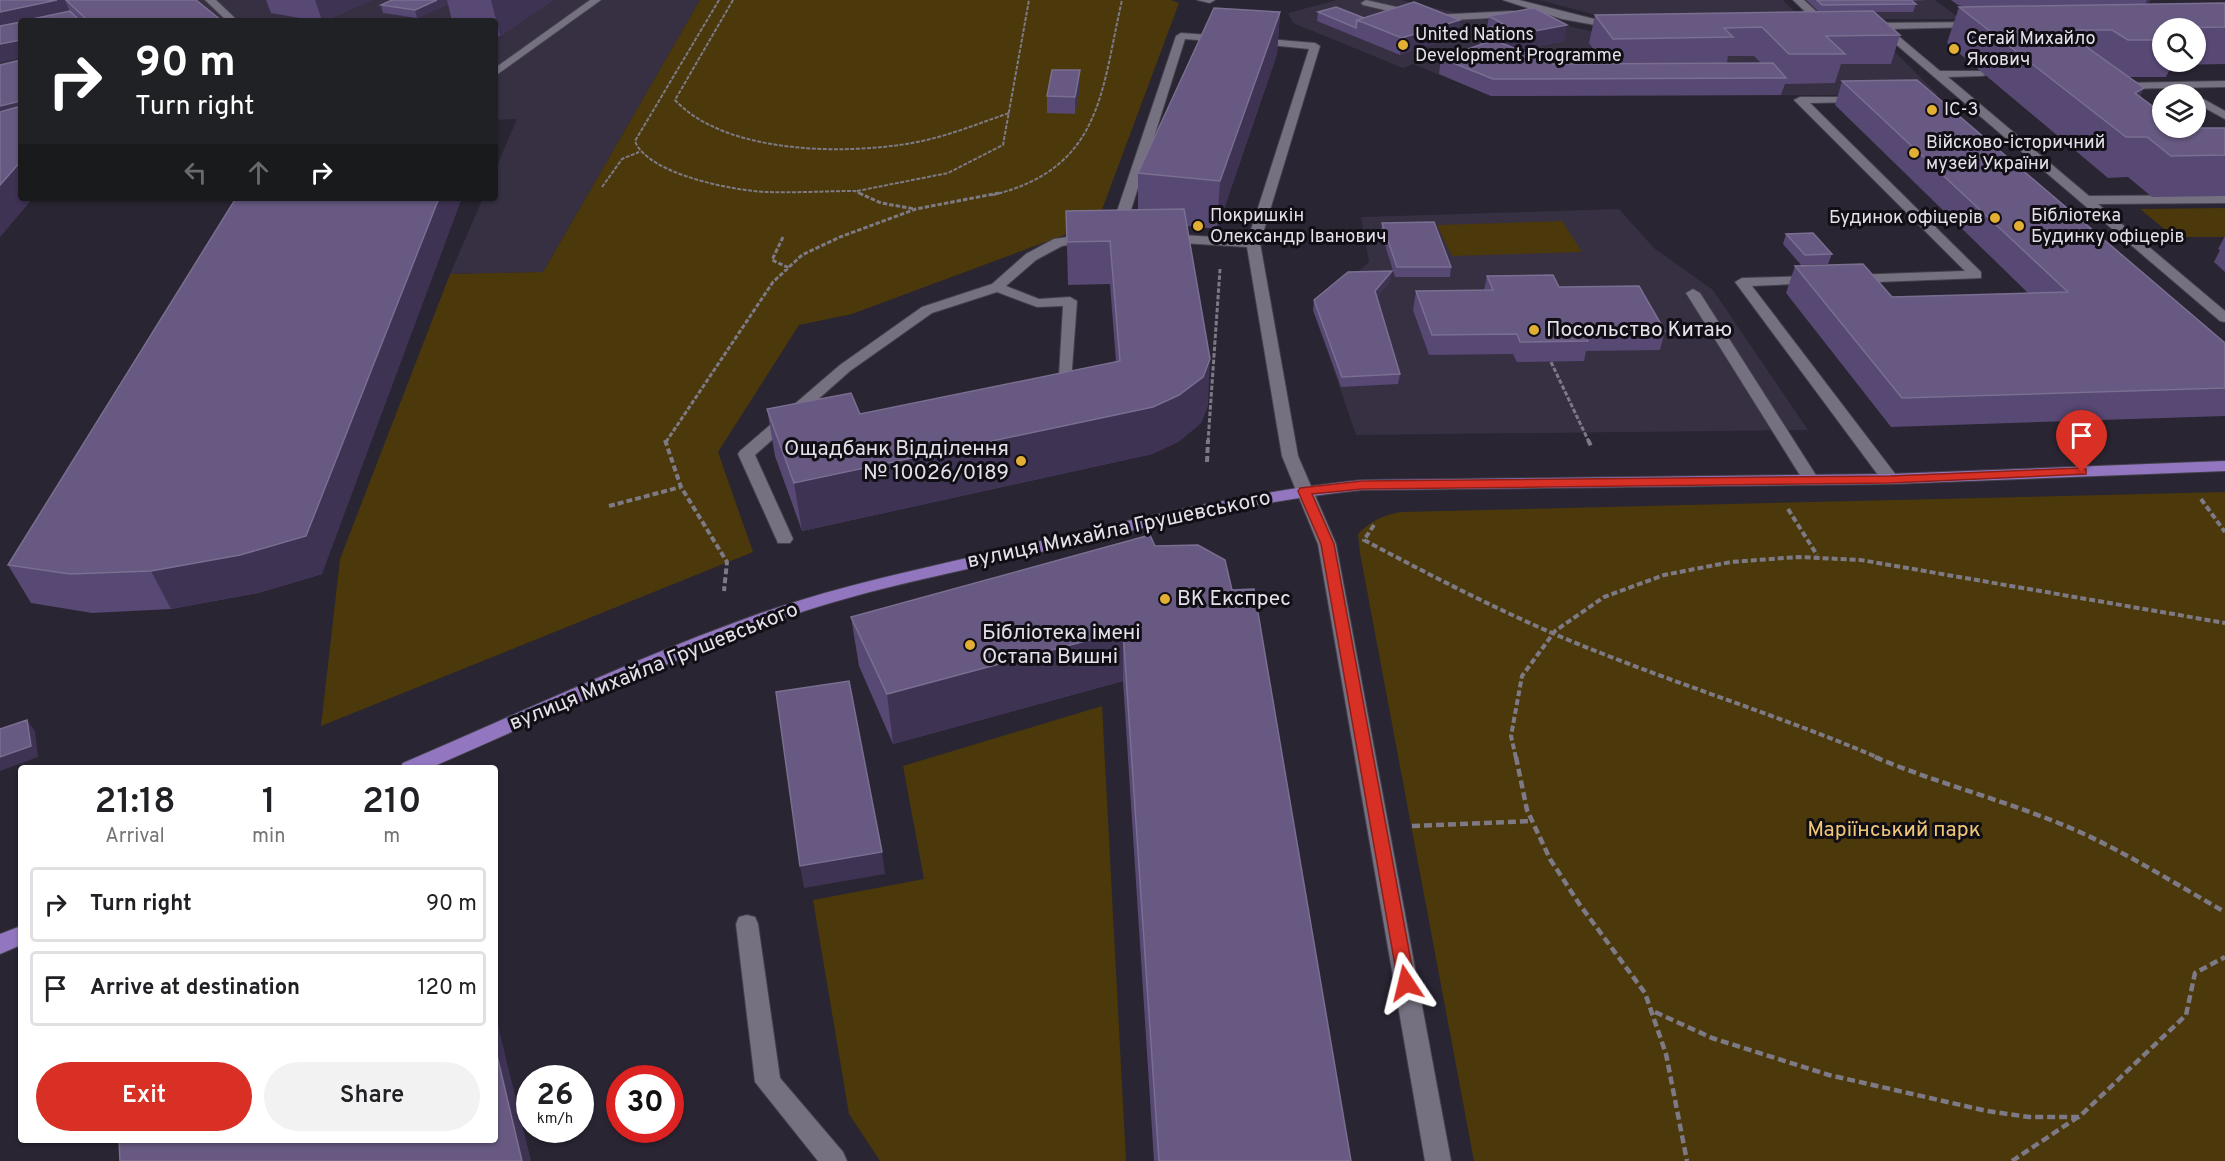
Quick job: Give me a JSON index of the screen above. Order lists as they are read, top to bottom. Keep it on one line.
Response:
{"streets":{"main road":["вулиця Михайла Грушевського"]},"parks":["Маріїнський парк"],"places":["United Nations Development Programme","Сегай Михайло Якович","ІС-3","Війсково-історичний музей України","Будинок офіцерів","Покришкін Олександр Іванович","Бібліотека Будинку офіцерів","Посольство Китаю","Ощадбанк Відділення № 10026/0189","ВК Експрес","Бібліотека імені Остапа Вишні"],"page":{"turn":["90 m","Turn right"],"eta":["21:18","Arrival","1","min","210","m"],"list":[{"name":"Turn right","value":"90 m"},{"name":"Arrive at destination","value":"120 m"}],"buttons":["Exit","Share"],"speed":"26 km/h","limit":"30"}}
